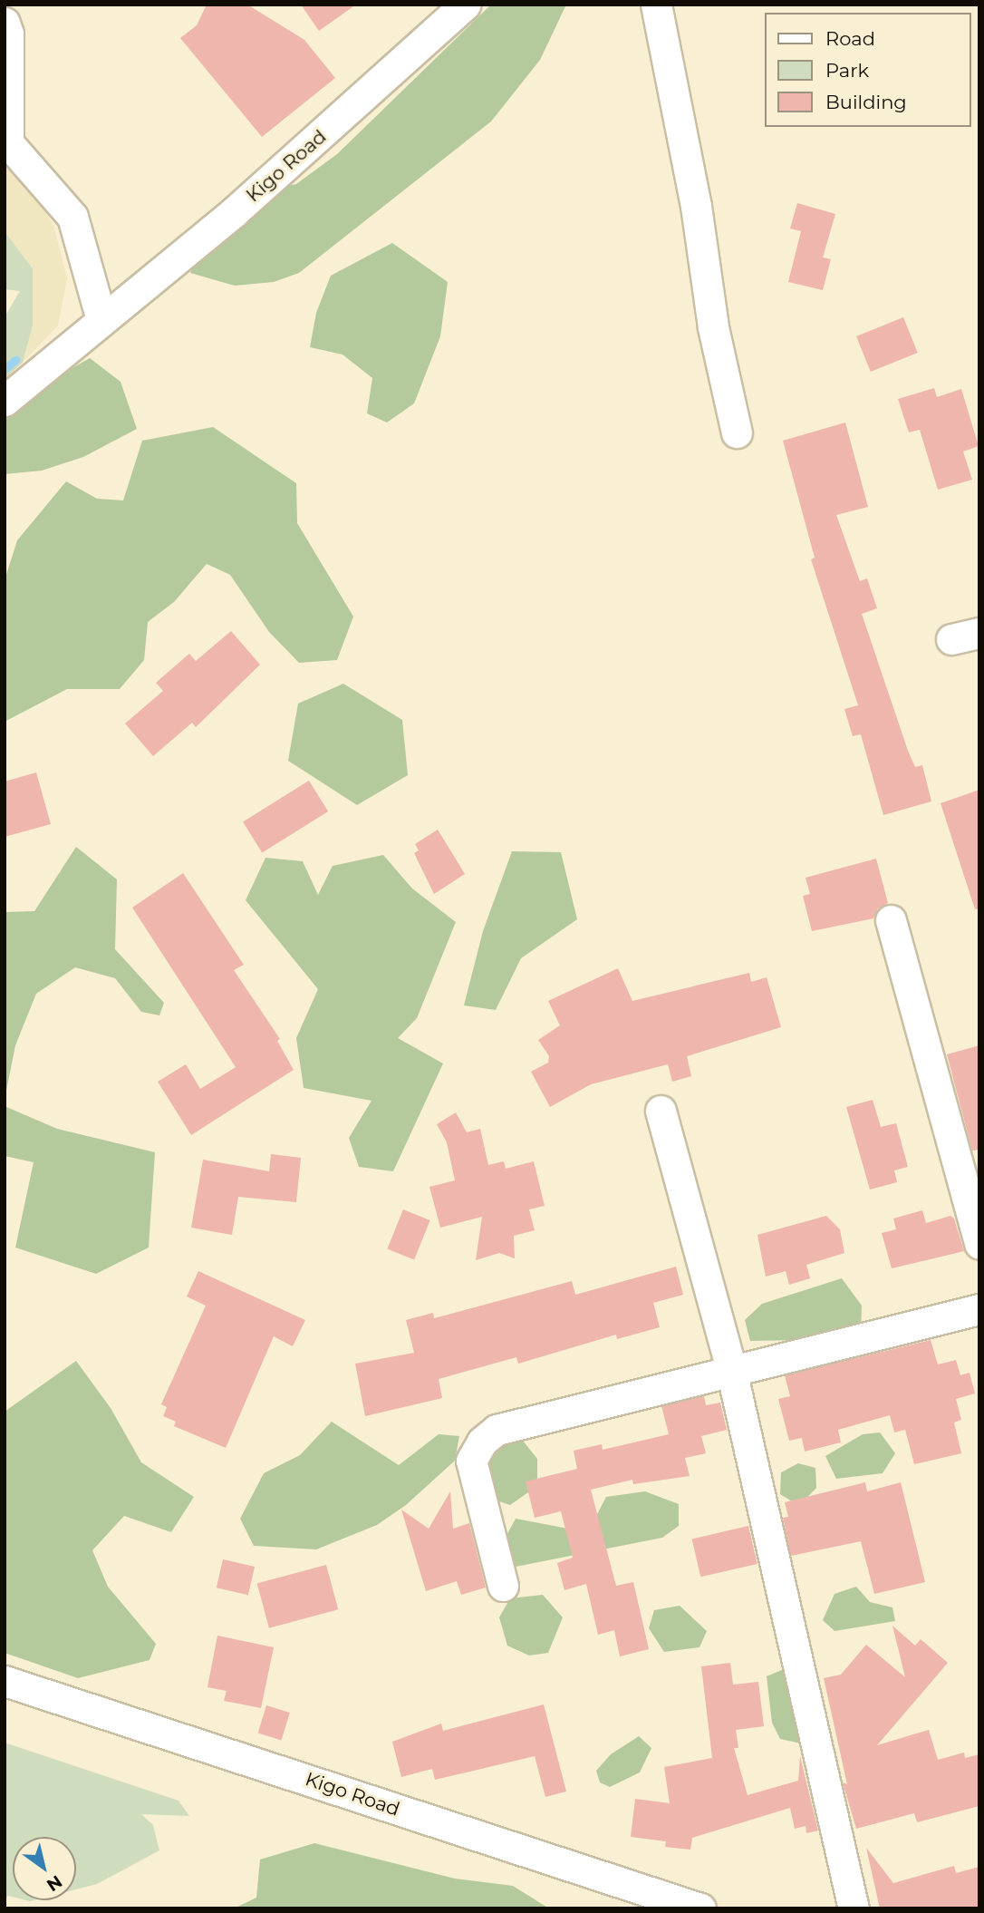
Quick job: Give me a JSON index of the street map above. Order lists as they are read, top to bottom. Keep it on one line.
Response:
{"streets":{"street":["Kigo Road"]},"legend":["Road","Park","Building"],"north":"bottom right"}
